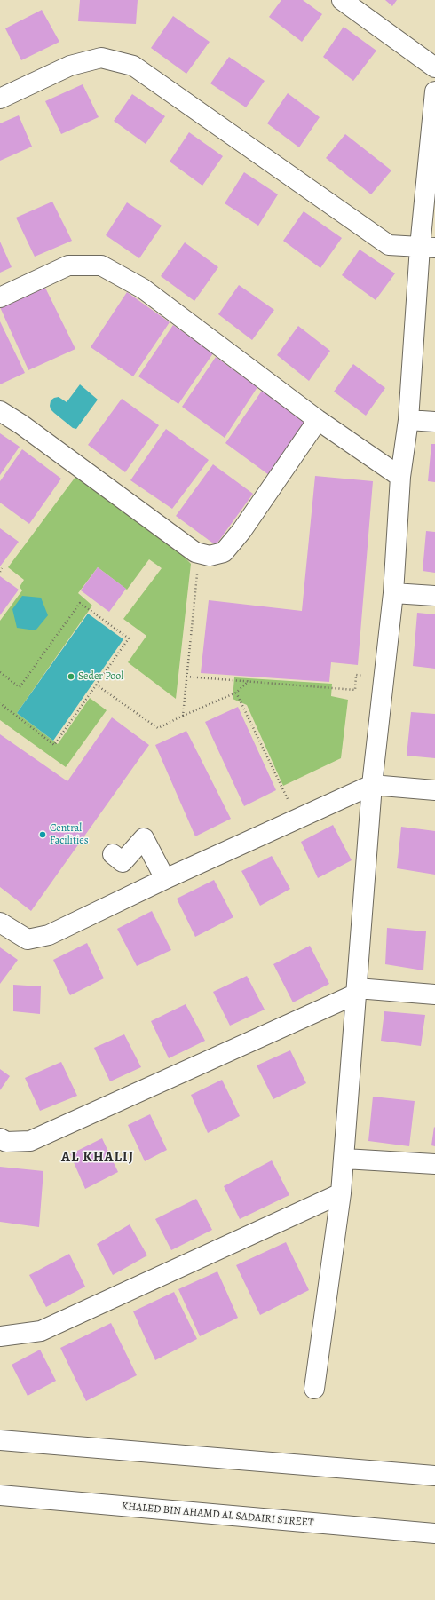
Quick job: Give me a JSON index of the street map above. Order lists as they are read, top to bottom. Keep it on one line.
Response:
{"streets":{"street":["KHALED BIN AHAMD AL SADAIRI STREET"]},"districts":["AL KHALIJ"],"places":["Seder Pool","Central Facilities"]}
